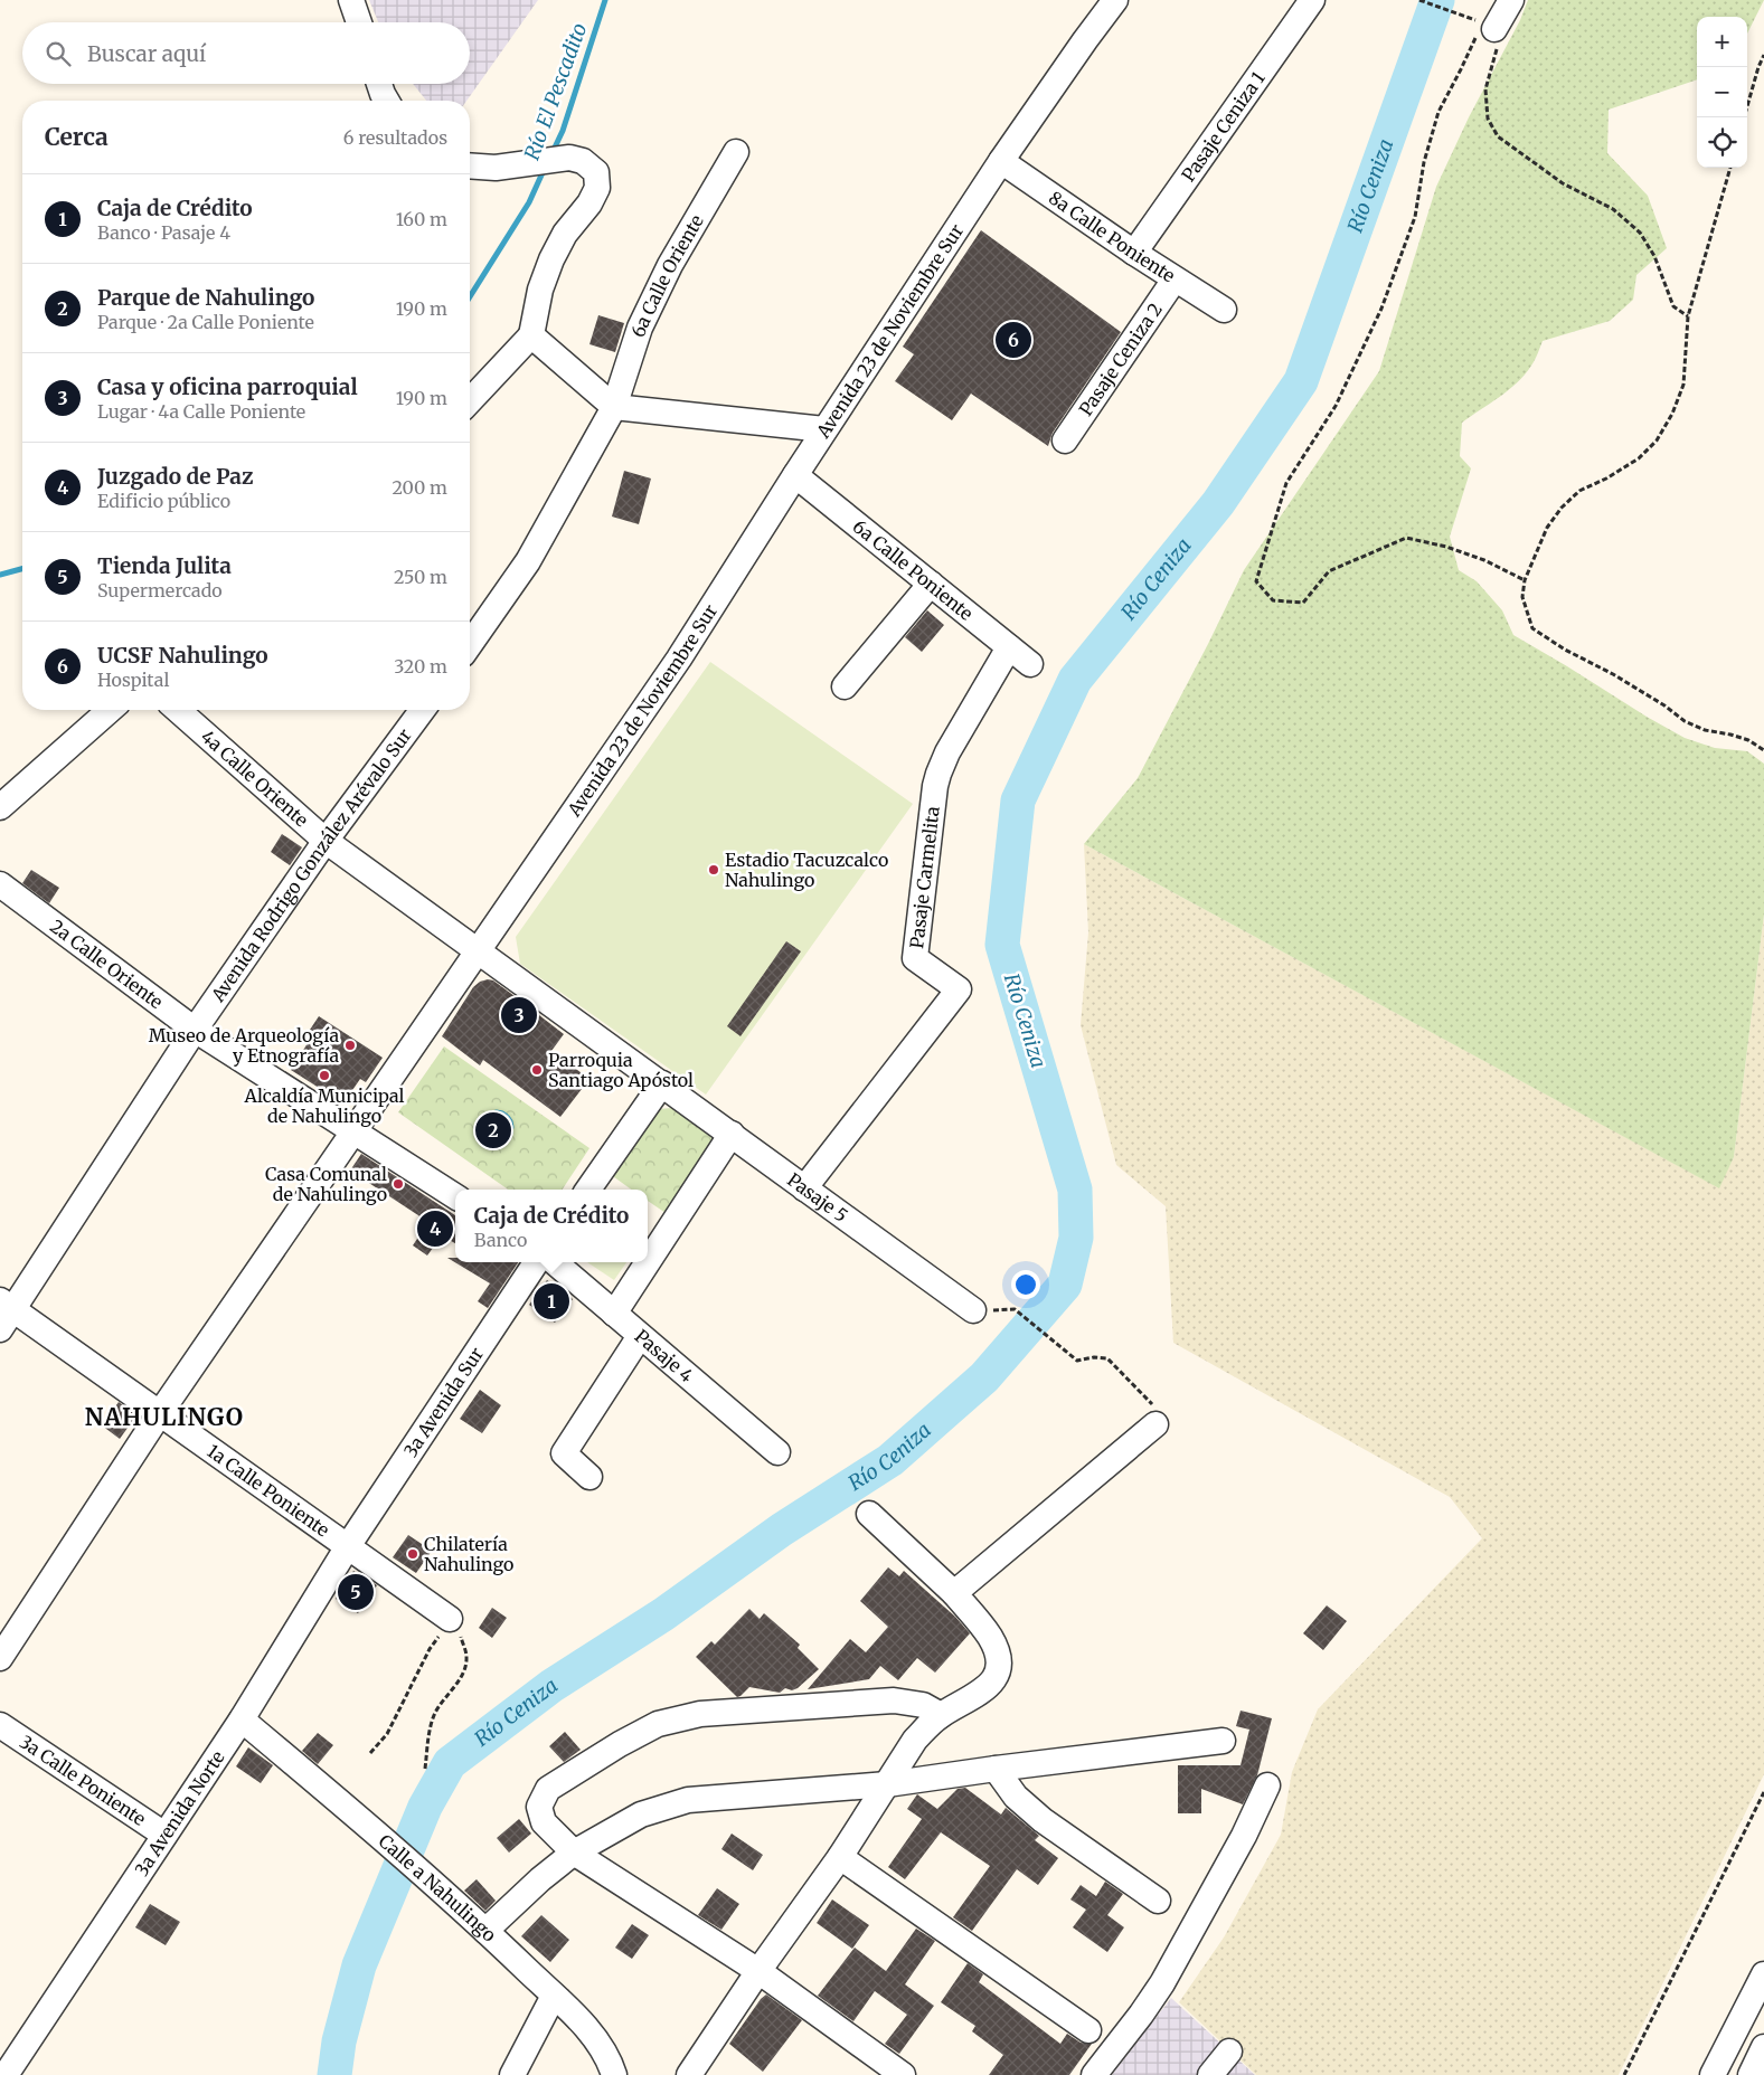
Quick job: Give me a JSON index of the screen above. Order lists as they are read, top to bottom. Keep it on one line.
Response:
{"streets":{"street":["Pasaje Ceniza 1","8a Calle Poniente","6a Calle Oriente","Avenida 23 de Noviembre Sur","Pasaje Ceniza 2","6a Calle Poniente","4a Calle Oriente","Avenida Rodrigo González Arévalo Sur","Pasaje Carmelita","2a Calle Oriente","Pasaje 5","Pasaje 4","3a Avenida Sur","1a Calle Poniente","3a Calle Poniente","3a Avenida Norte","Calle a Nahulingo"]},"crossings":[["Pasaje Ceniza 1","8a Calle Poniente"],["8a Calle Poniente","Avenida 23 de Noviembre Sur"],["8a Calle Poniente","Pasaje Ceniza 2"],["Avenida 23 de Noviembre Sur","6a Calle Poniente"],["Avenida 23 de Noviembre Sur","4a Calle Oriente"],["Avenida 23 de Noviembre Sur","2a Calle Oriente"],["Avenida 23 de Noviembre Sur","1a Calle Poniente"],["6a Calle Poniente","Pasaje Carmelita"],["4a Calle Oriente","Avenida Rodrigo González Arévalo Sur"],["4a Calle Oriente","Pasaje 5"],["Avenida Rodrigo González Arévalo Sur","2a Calle Oriente"],["Avenida Rodrigo González Arévalo Sur","1a Calle Poniente"],["Pasaje Carmelita","Pasaje 5"],["3a Avenida Sur","1a Calle Poniente"],["3a Avenida Sur","3a Avenida Norte"],["1a Calle Poniente","3a Avenida Norte"],["3a Calle Poniente","3a Avenida Norte"],["3a Avenida Norte","Calle a Nahulingo"]],"districts":["NAHULINGO"],"water":["Río El Pescadito","Río Ceniza"],"places":["Estadio Tacuzcalco Nahulingo","Museo de Arqueología y Etnografía","Parroquia Santiago Apóstol","Alcaldía Municipal de Nahulingo","Casa Comunal de Nahulingo","Chilatería Nahulingo"],"page":{"map_buttons":["+","−"],"search":"Buscar aquí","heading":["Cerca","6 resultados"],"list":[{"mark":"1","name":"Caja de Crédito","note":"Banco · Pasaje 4","value":"160 m"},{"mark":"2","name":"Parque de Nahulingo","note":"Parque · 2a Calle Poniente","value":"190 m"},{"mark":"3","name":"Casa y oficina parroquial","note":"Lugar · 4a Calle Poniente","value":"190 m"},{"mark":"4","name":"Juzgado de Paz","note":"Edificio público","value":"200 m"},{"mark":"5","name":"Tienda Julita","note":"Supermercado","value":"250 m"},{"mark":"6","name":"UCSF Nahulingo","note":"Hospital","value":"320 m"}],"pins":["6","3","2","4","1","5"],"popup":["Caja de Crédito","Banco"]}}
